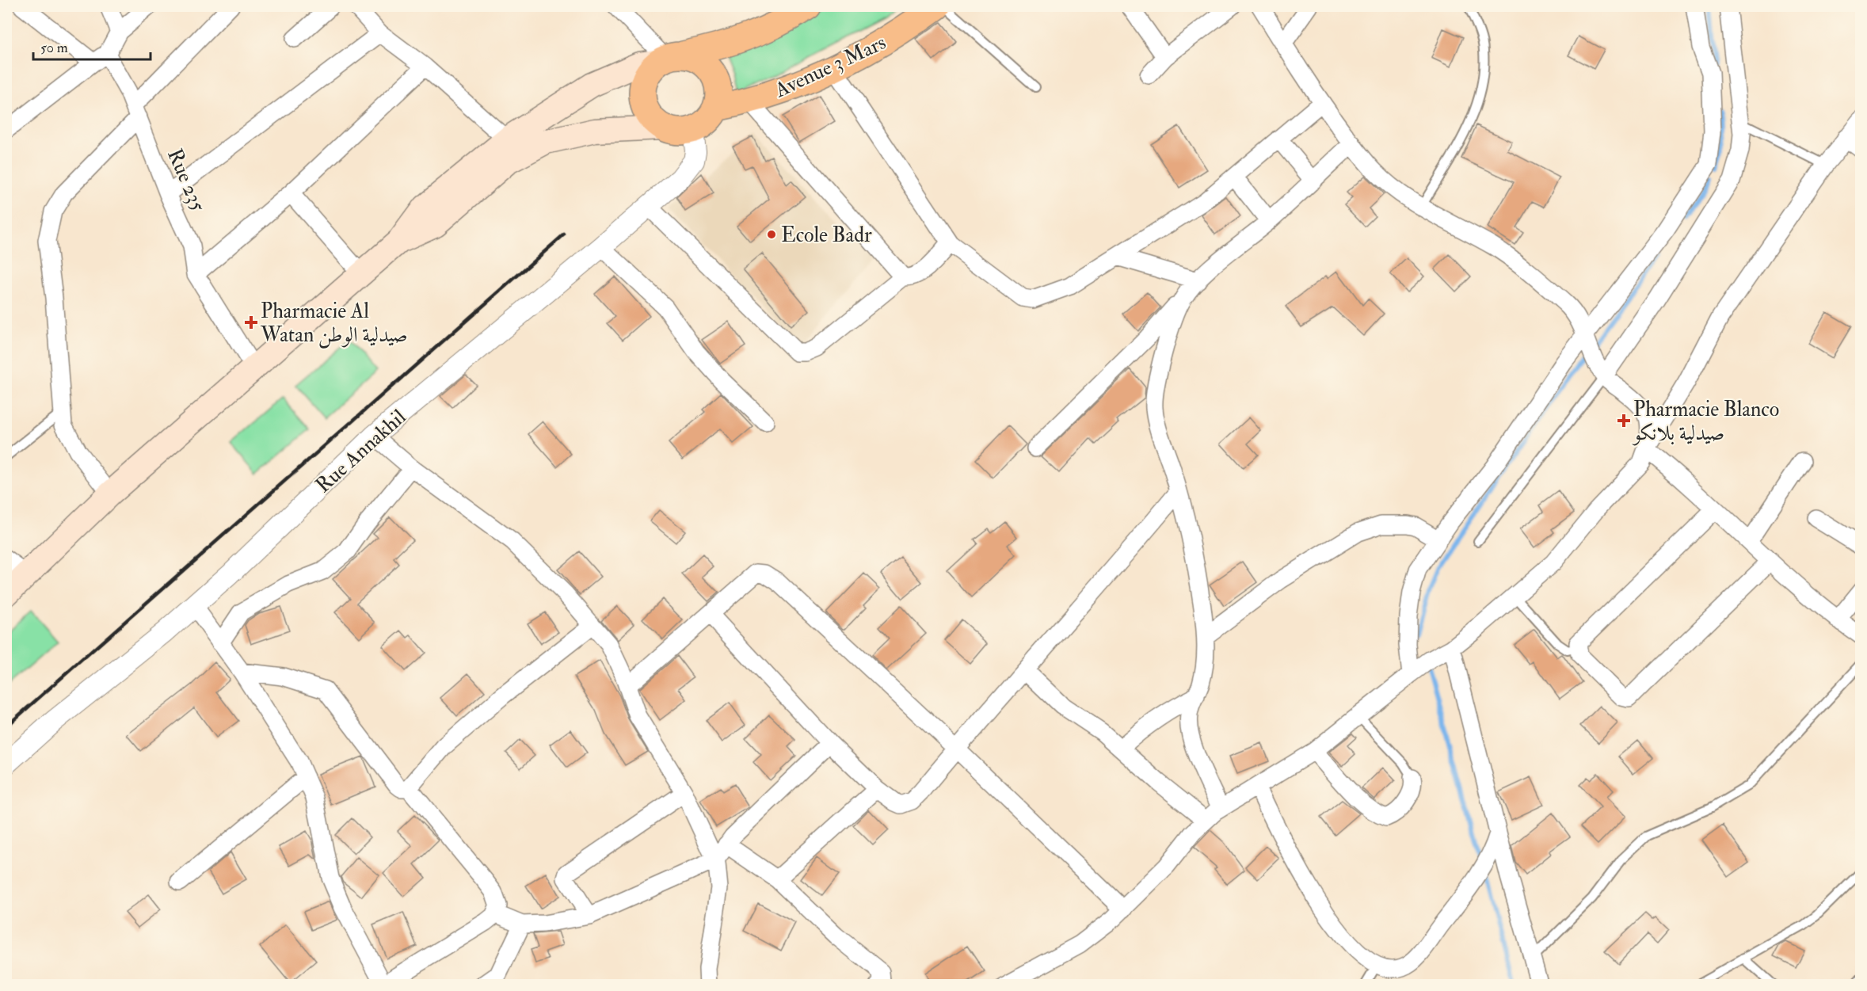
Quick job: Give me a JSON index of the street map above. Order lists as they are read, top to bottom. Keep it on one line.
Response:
{"streets":{"main road":["Avenue 3 Mars"],"street":["Rue 235","Rue Annakhil"]},"crossings":[["Avenue 3 Mars","Rue Annakhil"]],"places":{"other":["Ecole Badr"],"health":["Pharmacie Al Watan صيدلية الوطن","Pharmacie Blanco صيدلية بلانكو"]},"scale_bar":"50 m"}
